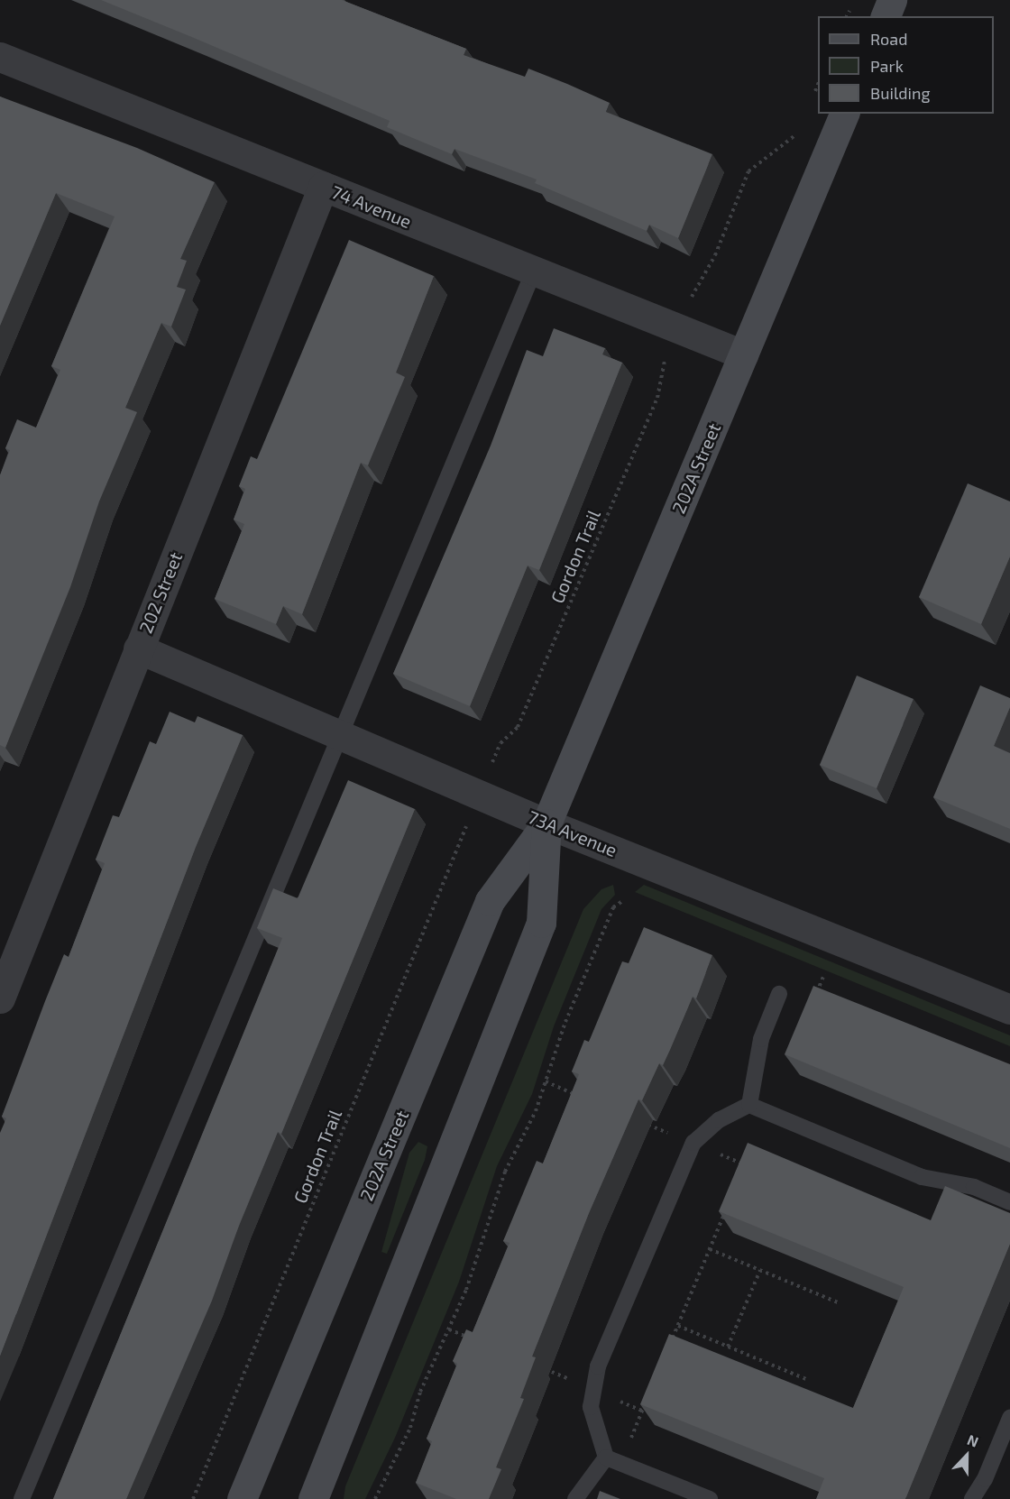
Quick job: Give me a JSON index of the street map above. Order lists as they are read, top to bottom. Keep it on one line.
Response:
{"streets":{"main road":["202A Street"],"street":["74 Avenue","202 Street","73A Avenue"],"path":["Gordon Trail"]},"crossings":[["74 Avenue","202A Street"],["74 Avenue","202 Street"],["202A Street","73A Avenue"],["202 Street","73A Avenue"]],"legend":["Road","Park","Building"],"north":"top"}
